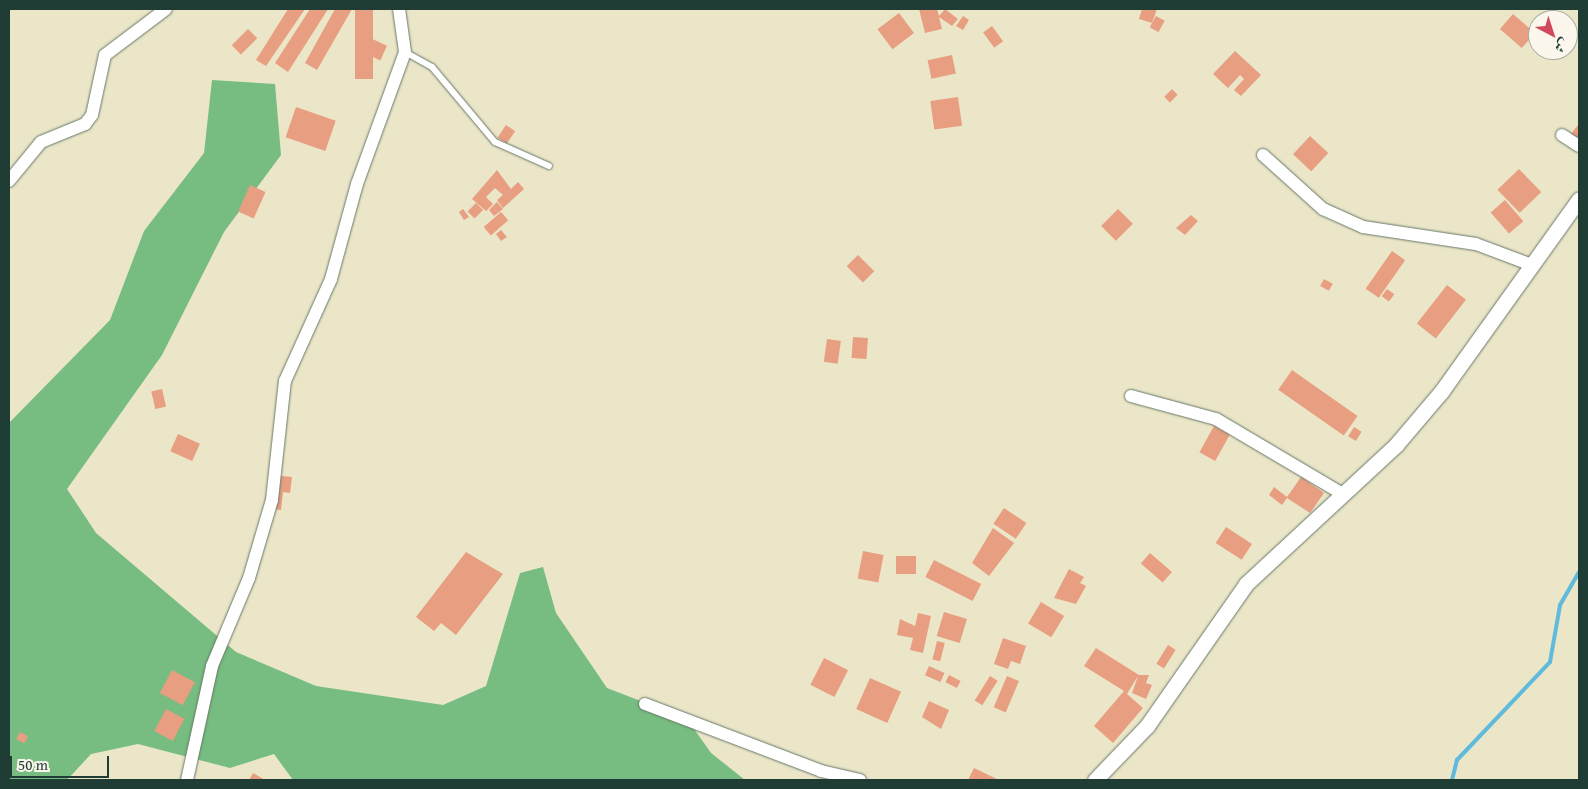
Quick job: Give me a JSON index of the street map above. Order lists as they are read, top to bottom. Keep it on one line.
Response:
{"scale_bar":"50 m","north":"bottom right"}
